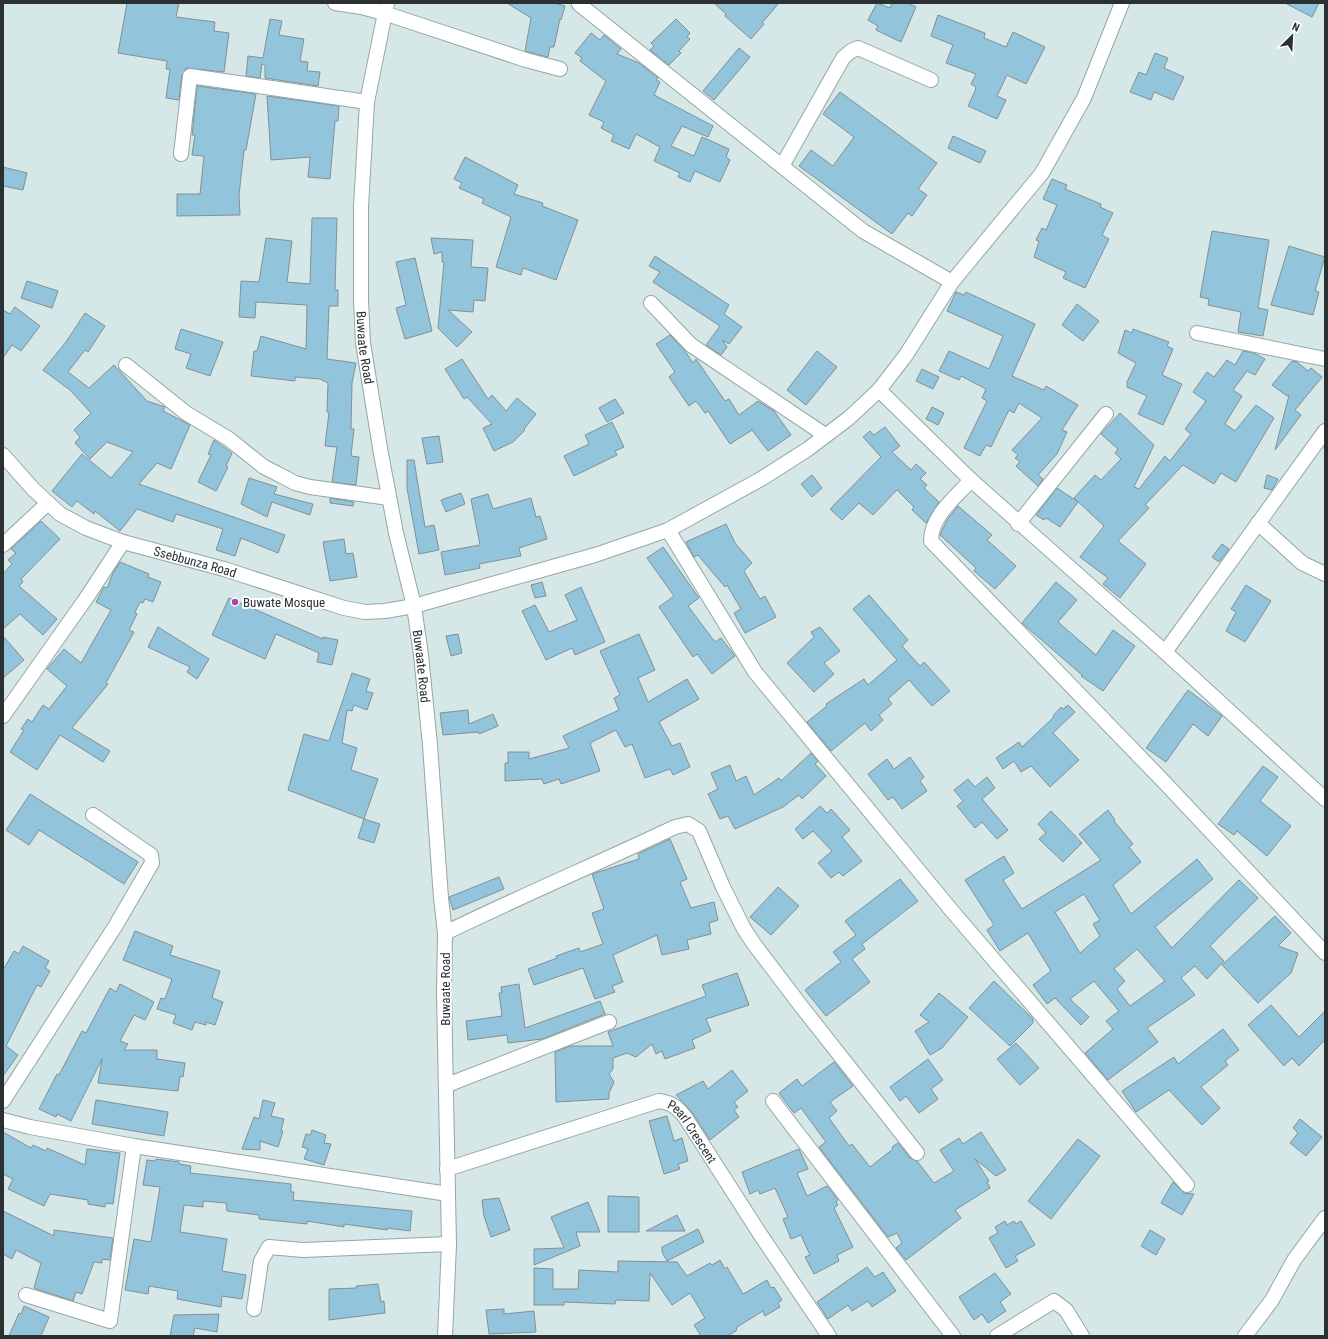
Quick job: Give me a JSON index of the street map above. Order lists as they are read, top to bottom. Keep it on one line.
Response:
{"streets":{"street":["Buwaate Road","Ssebbunza Road","Pearl Crescent"]},"crossings":[["Buwaate Road","Ssebbunza Road"],["Buwaate Road","Pearl Crescent"]],"places":["Buwate Mosque"],"north":"top right"}
